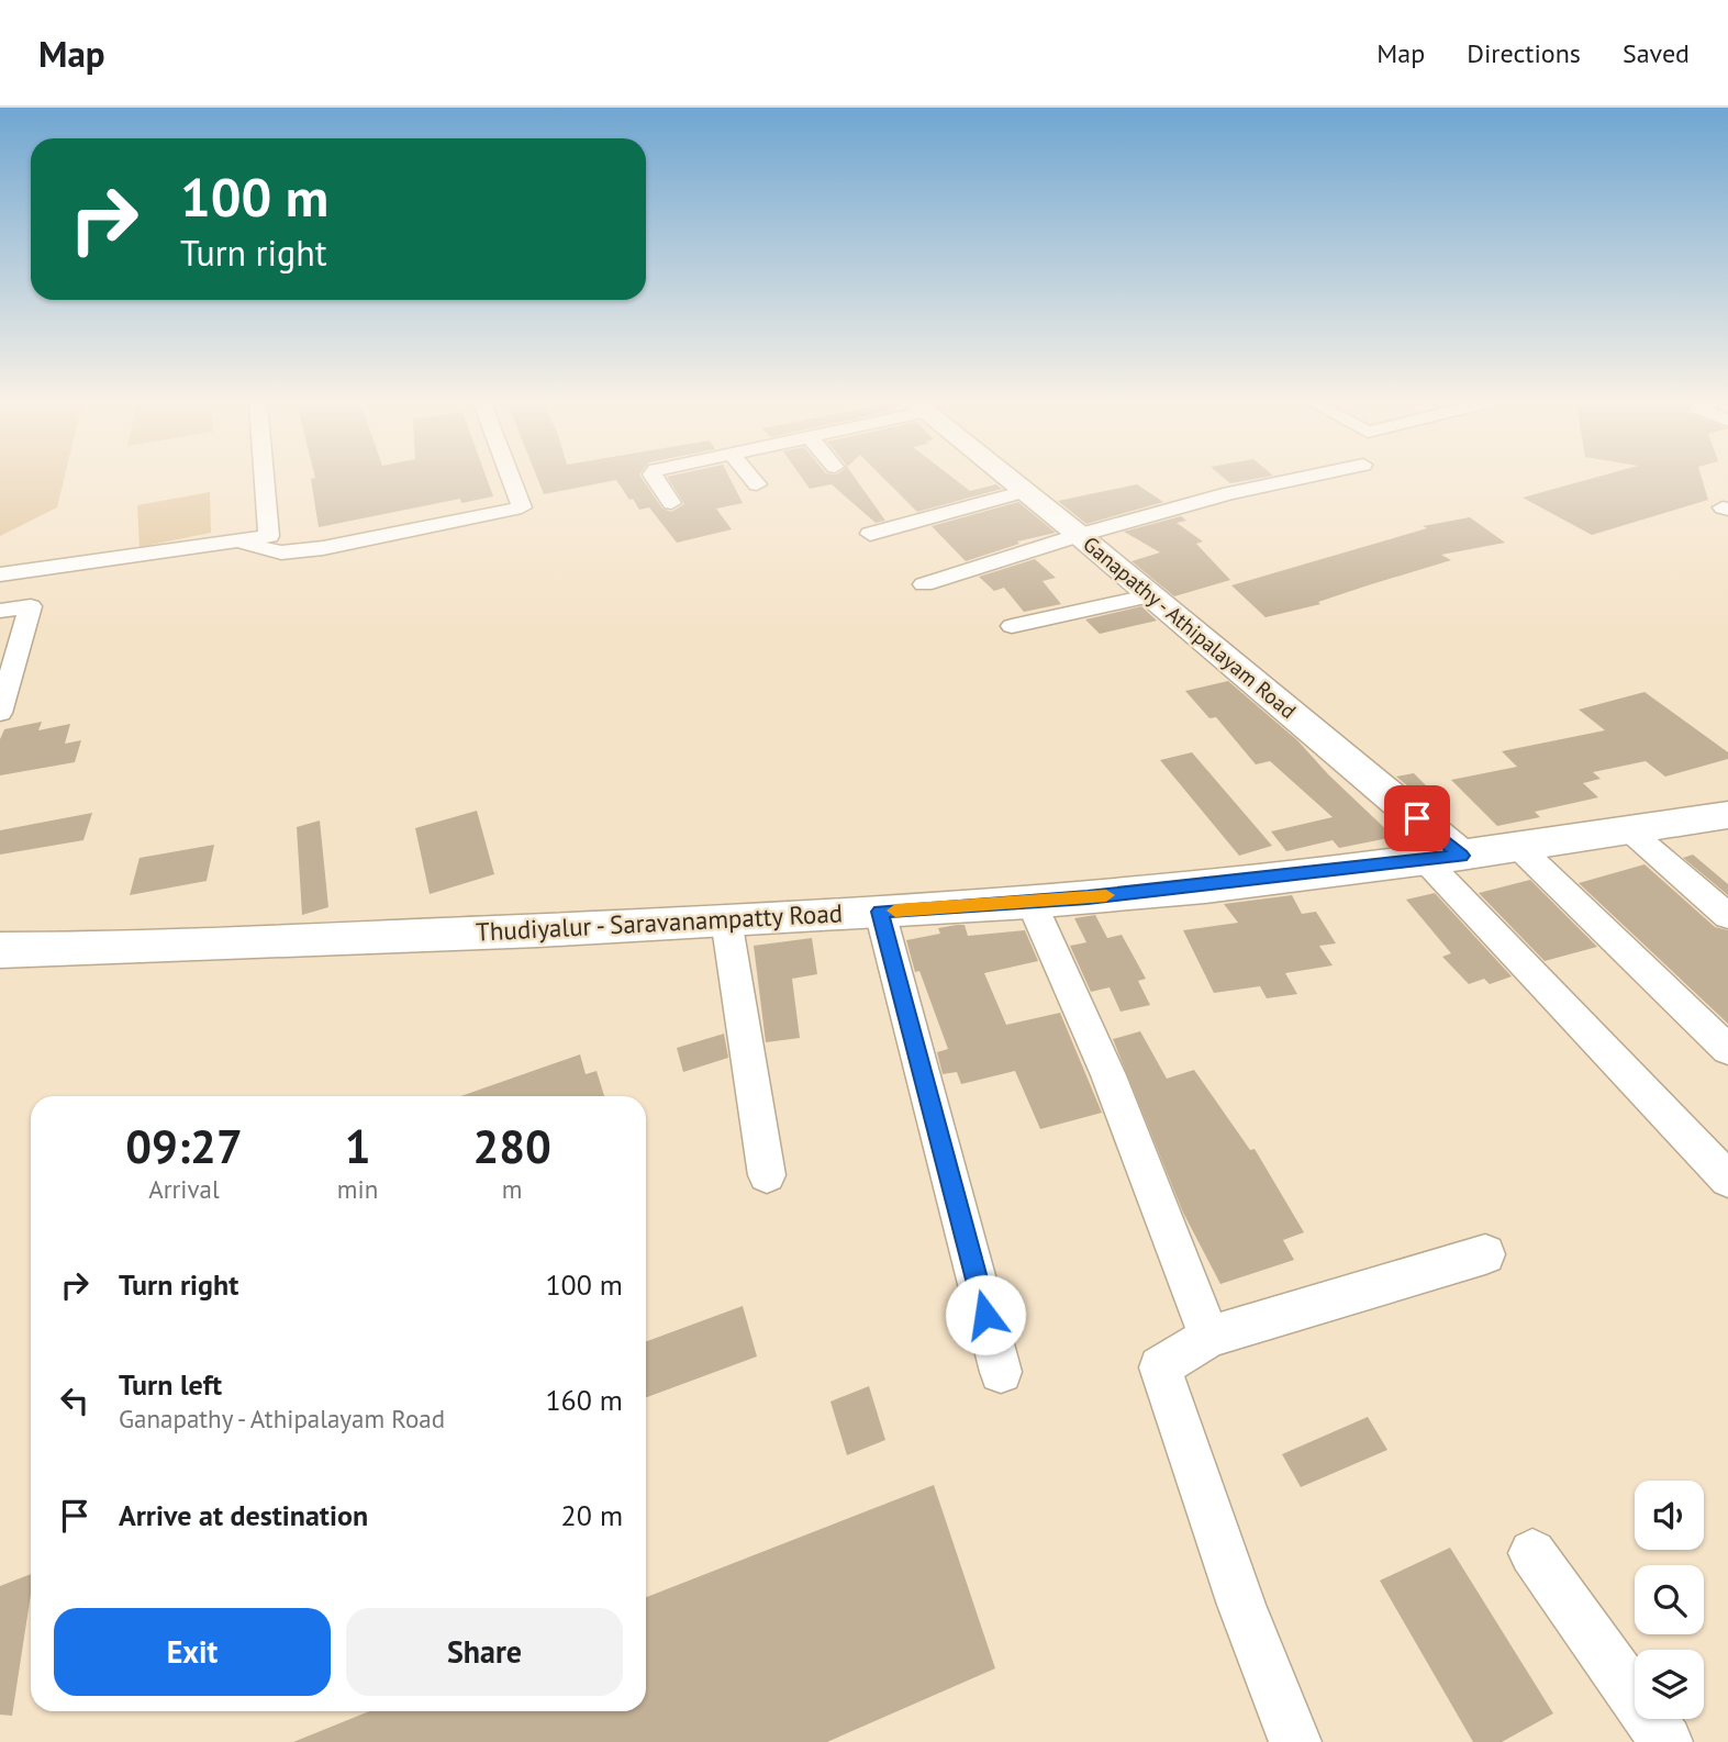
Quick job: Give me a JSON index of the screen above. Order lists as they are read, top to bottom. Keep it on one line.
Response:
{"streets":{"main road":["Ganapathy - Athipalayam Road","Thudiyalur - Saravanampatty Road"]},"crossings":[["Ganapathy - Athipalayam Road","Thudiyalur - Saravanampatty Road"]],"page":{"header":"Map","nav":["Map","Directions","Saved"],"turn":["100 m","Turn right"],"eta":["09:27","Arrival","1","min","280","m"],"list":[{"name":"Turn right","value":"100 m"},{"name":"Turn left","note":"Ganapathy - Athipalayam Road","value":"160 m"},{"name":"Arrive at destination","value":"20 m"}],"buttons":["Exit","Share"]}}
